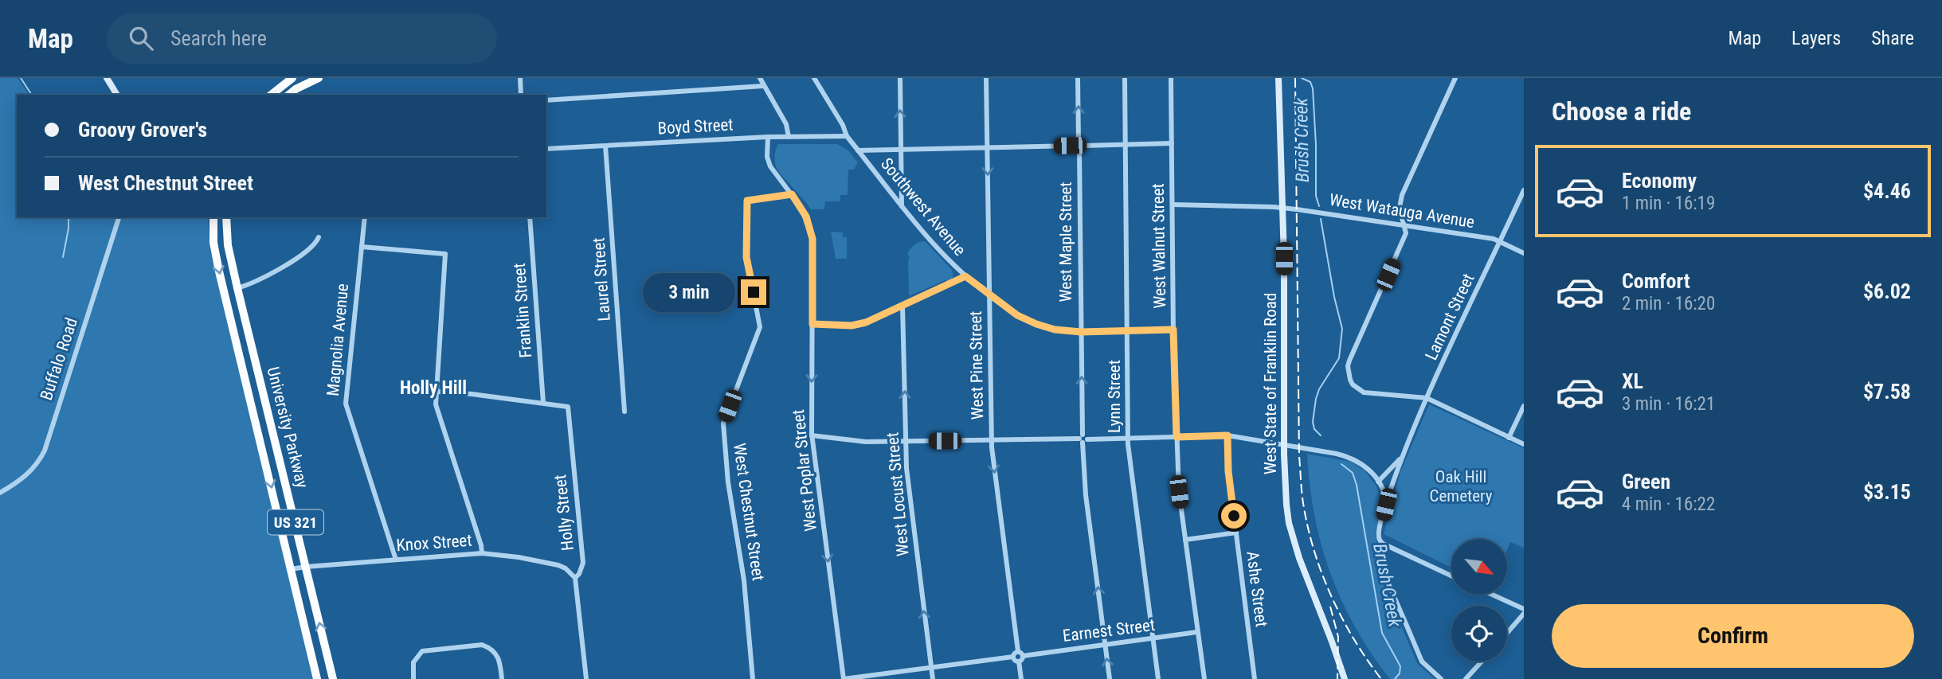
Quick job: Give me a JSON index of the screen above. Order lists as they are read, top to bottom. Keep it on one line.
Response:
{"streets":{"highway":["University Parkway","US 321"],"main road":["West State of Franklin Road"],"street":["Boyd Street","Southwest Avenue","West Watauga Avenue","West Maple Street","West Walnut Street","Laurel Street","Franklin Street","Lamont Street","Magnolia Avenue","Buffalo Road","West Pine Street","Lynn Street","West Poplar Street","West Locust Street","West Chestnut Street","Holly Street","Knox Street","Ashe Street","Earnest Street"]},"crossings":[["Boyd Street","Southwest Avenue"],["Boyd Street","Laurel Street"],["Boyd Street","West Poplar Street"],["Southwest Avenue","West Maple Street"],["Southwest Avenue","West Walnut Street"],["Southwest Avenue","West Pine Street"],["Southwest Avenue","Lynn Street"],["West Watauga Avenue","West Walnut Street"],["West Watauga Avenue","Lamont Street"],["West Watauga Avenue","West State of Franklin Road"],["West Maple Street","Earnest Street"],["West Walnut Street","Earnest Street"],["Franklin Street","Holly Street"],["Magnolia Avenue","Knox Street"],["West Pine Street","Earnest Street"],["Lynn Street","Earnest Street"],["University Parkway","Knox Street"],["West Poplar Street","West Chestnut Street"],["Holly Street","Knox Street"]],"one_way":["West Maple Street","West Pine Street","West Poplar Street","West Locust Street"],"districts":["Holly Hill"],"water":["Brush Creek"],"parks":["Oak Hill Cemetery"],"north":"bottom right","page":{"header":"Map","search":"Search here","nav":["Map","Layers","Share"],"heading":"Choose a ride","banner":["Groovy Grover's","West Chestnut Street"],"list":[{"name":"Economy","note":"1 min · 16:19","value":"$4.46"},{"name":"Comfort","note":"2 min · 16:20","value":"$6.02"},{"name":"XL","note":"3 min · 16:21","value":"$7.58"},{"name":"Green","note":"4 min · 16:22","value":"$3.15"}],"bubble":"3 min","buttons":"Confirm"}}
